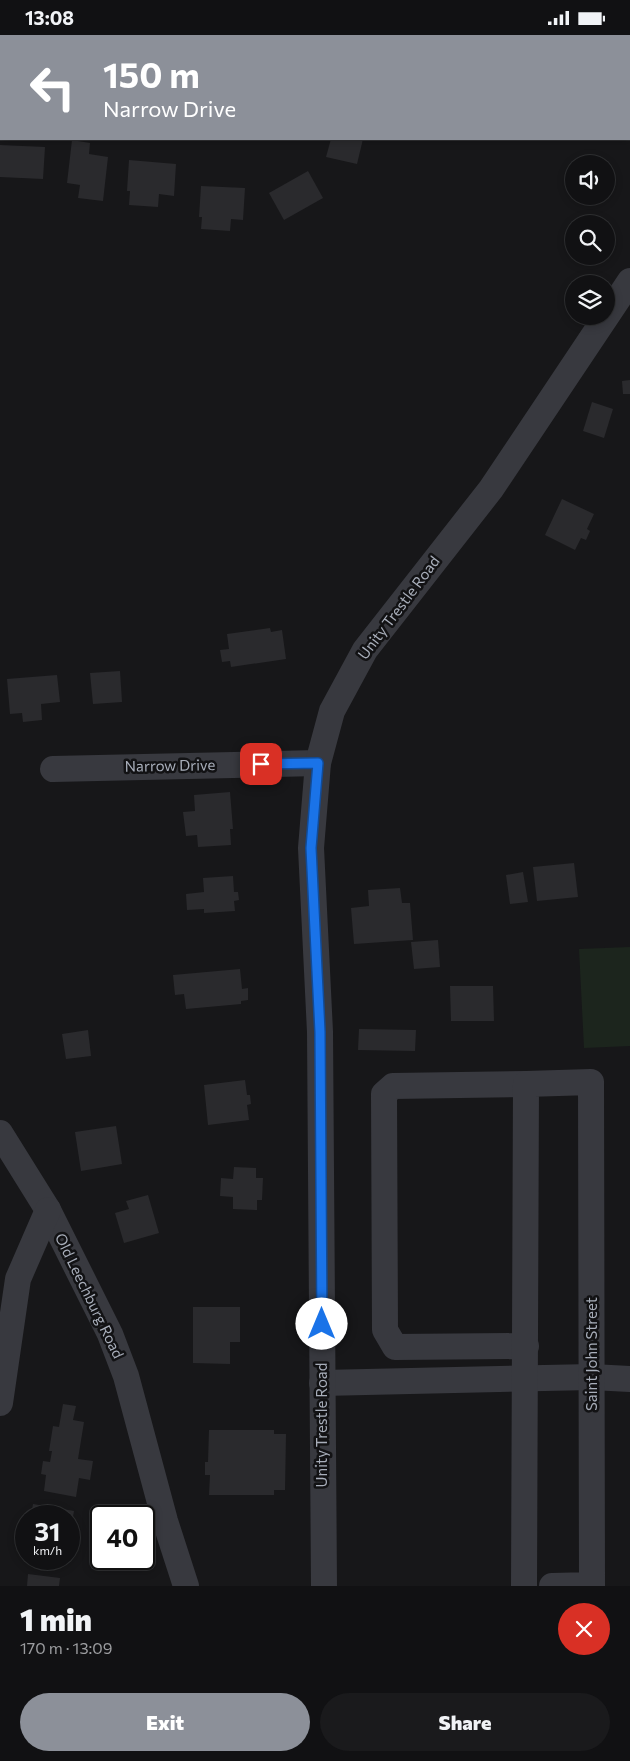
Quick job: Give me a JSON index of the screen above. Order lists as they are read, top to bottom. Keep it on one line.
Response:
{"streets":{"street":["Unity Trestle Road","Narrow Drive","Old Leechburg Road","Saint John Street"]},"crossings":[["Unity Trestle Road","Narrow Drive"]],"page":{"status":"13:08","turn":["150 m","Narrow Drive"],"speed":"31 km/h","limit":"40","heading":["1 min","170 m · 13:09"],"buttons":["Exit","Share"]}}
